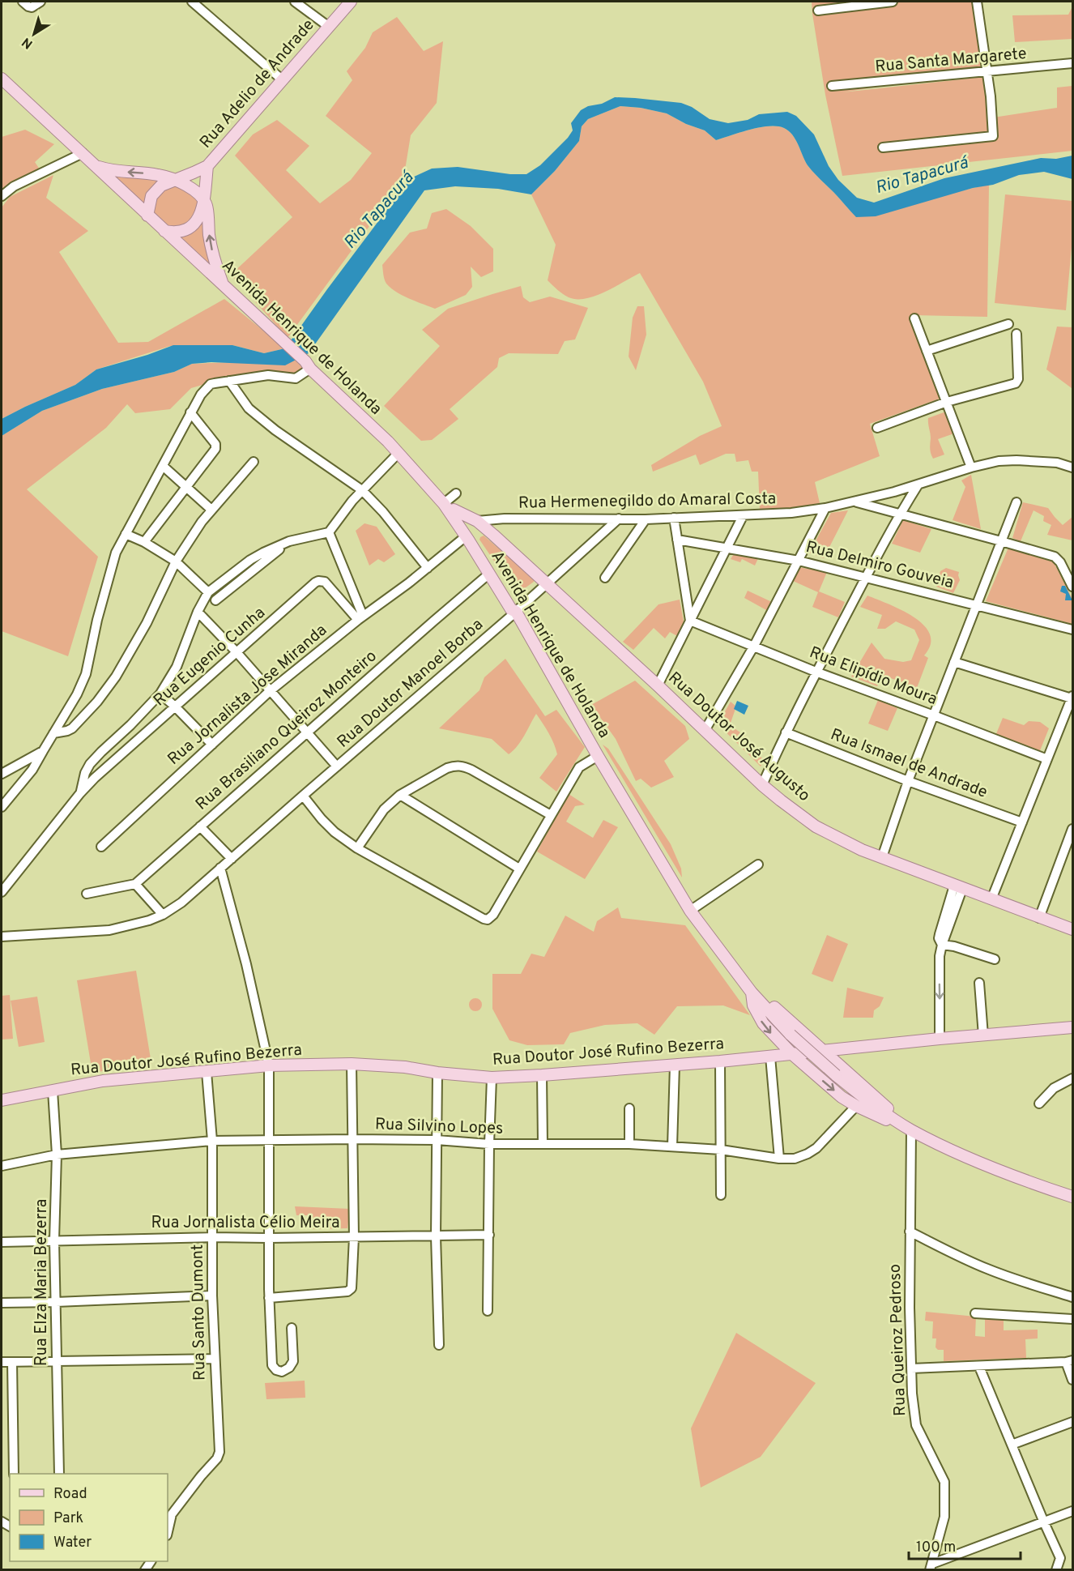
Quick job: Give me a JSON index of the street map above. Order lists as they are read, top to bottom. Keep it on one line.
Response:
{"streets":{"main road":["Rua Adelio de Andrade","Avenida Henrique de Holanda","Rua Doutor José Augusto","Rua Doutor José Rufino Bezerra"],"street":["Rua Santa Margarete","Rua Hermenegildo do Amaral Costa","Rua Delmiro Gouveia","Rua Eugenio Cunha","Rua Elipídio Moura","Rua Doutor Manoel Borba","Rua Jornalista Jose Miranda","Rua Brasiliano Queiroz Monteiro","Rua Ismael de Andrade","Rua Silvino Lopes","Rua Jornalista Célio Meira","Rua Elza Maria Bezerra","Rua Santo Dumont","Rua Queiroz Pedroso"]},"crossings":[["Avenida Henrique de Holanda","Rua Doutor Manoel Borba"],["Avenida Henrique de Holanda","Rua Jornalista Jose Miranda"],["Avenida Henrique de Holanda","Rua Brasiliano Queiroz Monteiro"],["Avenida Henrique de Holanda","Rua Queiroz Pedroso"],["Rua Hermenegildo do Amaral Costa","Rua Doutor Manoel Borba"],["Rua Hermenegildo do Amaral Costa","Rua Doutor José Augusto"],["Rua Eugenio Cunha","Rua Jornalista Jose Miranda"],["Rua Doutor Manoel Borba","Rua Doutor José Augusto"],["Rua Doutor José Rufino Bezerra","Rua Elza Maria Bezerra"],["Rua Doutor José Rufino Bezerra","Rua Santo Dumont"],["Rua Silvino Lopes","Rua Elza Maria Bezerra"],["Rua Silvino Lopes","Rua Santo Dumont"],["Rua Jornalista Célio Meira","Rua Elza Maria Bezerra"],["Rua Jornalista Célio Meira","Rua Santo Dumont"]],"water":["Rio Tapacurá"],"legend":["Road","Park","Water"],"scale_bar":"100 m","north":"bottom left"}
